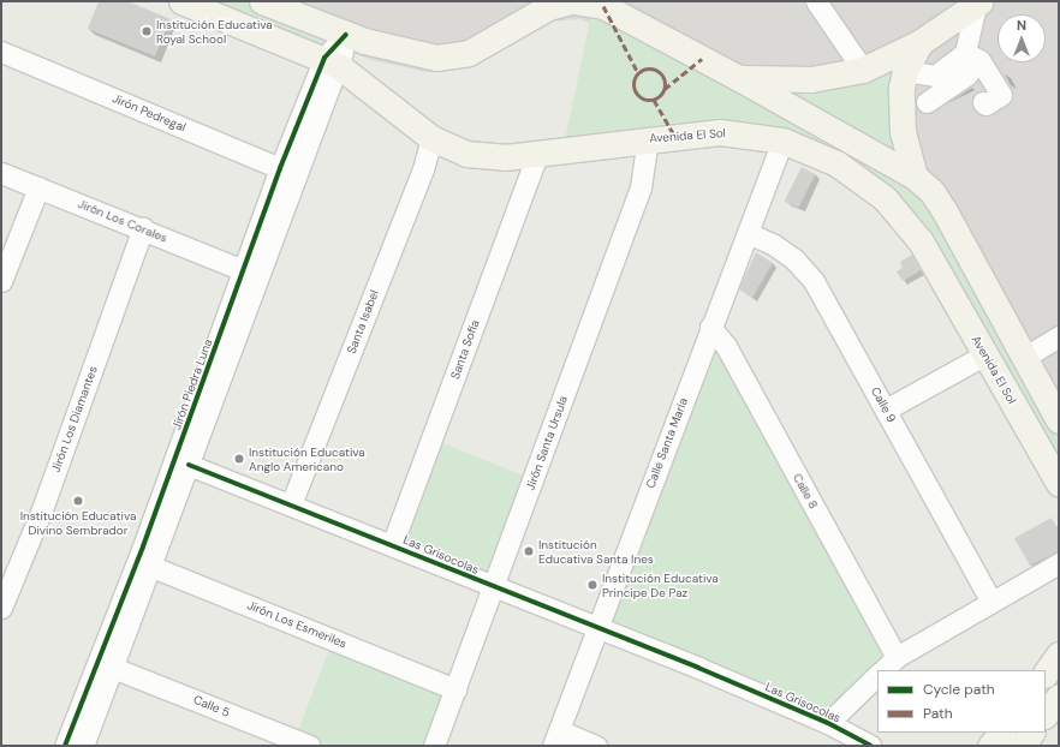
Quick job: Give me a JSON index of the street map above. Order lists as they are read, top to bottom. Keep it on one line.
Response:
{"streets":{"main road":["Avenida El Sol"],"street":["Jirón Pedregal","Jirón Los Corales","Santa Isabel","Santa Sofia","Jirón Piedra Luna","Calle 9","Jirón Los Diamantes","Jirón Santa Ursula","Calle Santa María","Calle 8","Las Grisocolas","Jirón Los Esmeriles","Calle 5"]},"crossings":[["Jirón Pedregal","Jirón Piedra Luna"],["Avenida El Sol","Santa Isabel"],["Avenida El Sol","Santa Sofia"],["Avenida El Sol","Jirón Piedra Luna"],["Avenida El Sol","Jirón Santa Ursula"],["Avenida El Sol","Calle Santa María"],["Jirón Los Corales","Jirón Piedra Luna"],["Jirón Los Corales","Jirón Los Diamantes"],["Santa Isabel","Las Grisocolas"],["Santa Sofia","Las Grisocolas"],["Jirón Piedra Luna","Las Grisocolas"],["Jirón Piedra Luna","Jirón Los Esmeriles"],["Jirón Piedra Luna","Calle 5"],["Calle 9","Calle Santa María"],["Jirón Santa Ursula","Las Grisocolas"],["Jirón Santa Ursula","Jirón Los Esmeriles"],["Calle Santa María","Calle 8"],["Calle Santa María","Las Grisocolas"]],"places":["Institución Educativa Royal School","Institución Educativa Anglo Americano","Institución Educativa Divino Sembrador","Institución Educativa Santa Ines","Institución Educativa Principe De Paz"],"legend":["Cycle path","Path"],"north":"top"}
